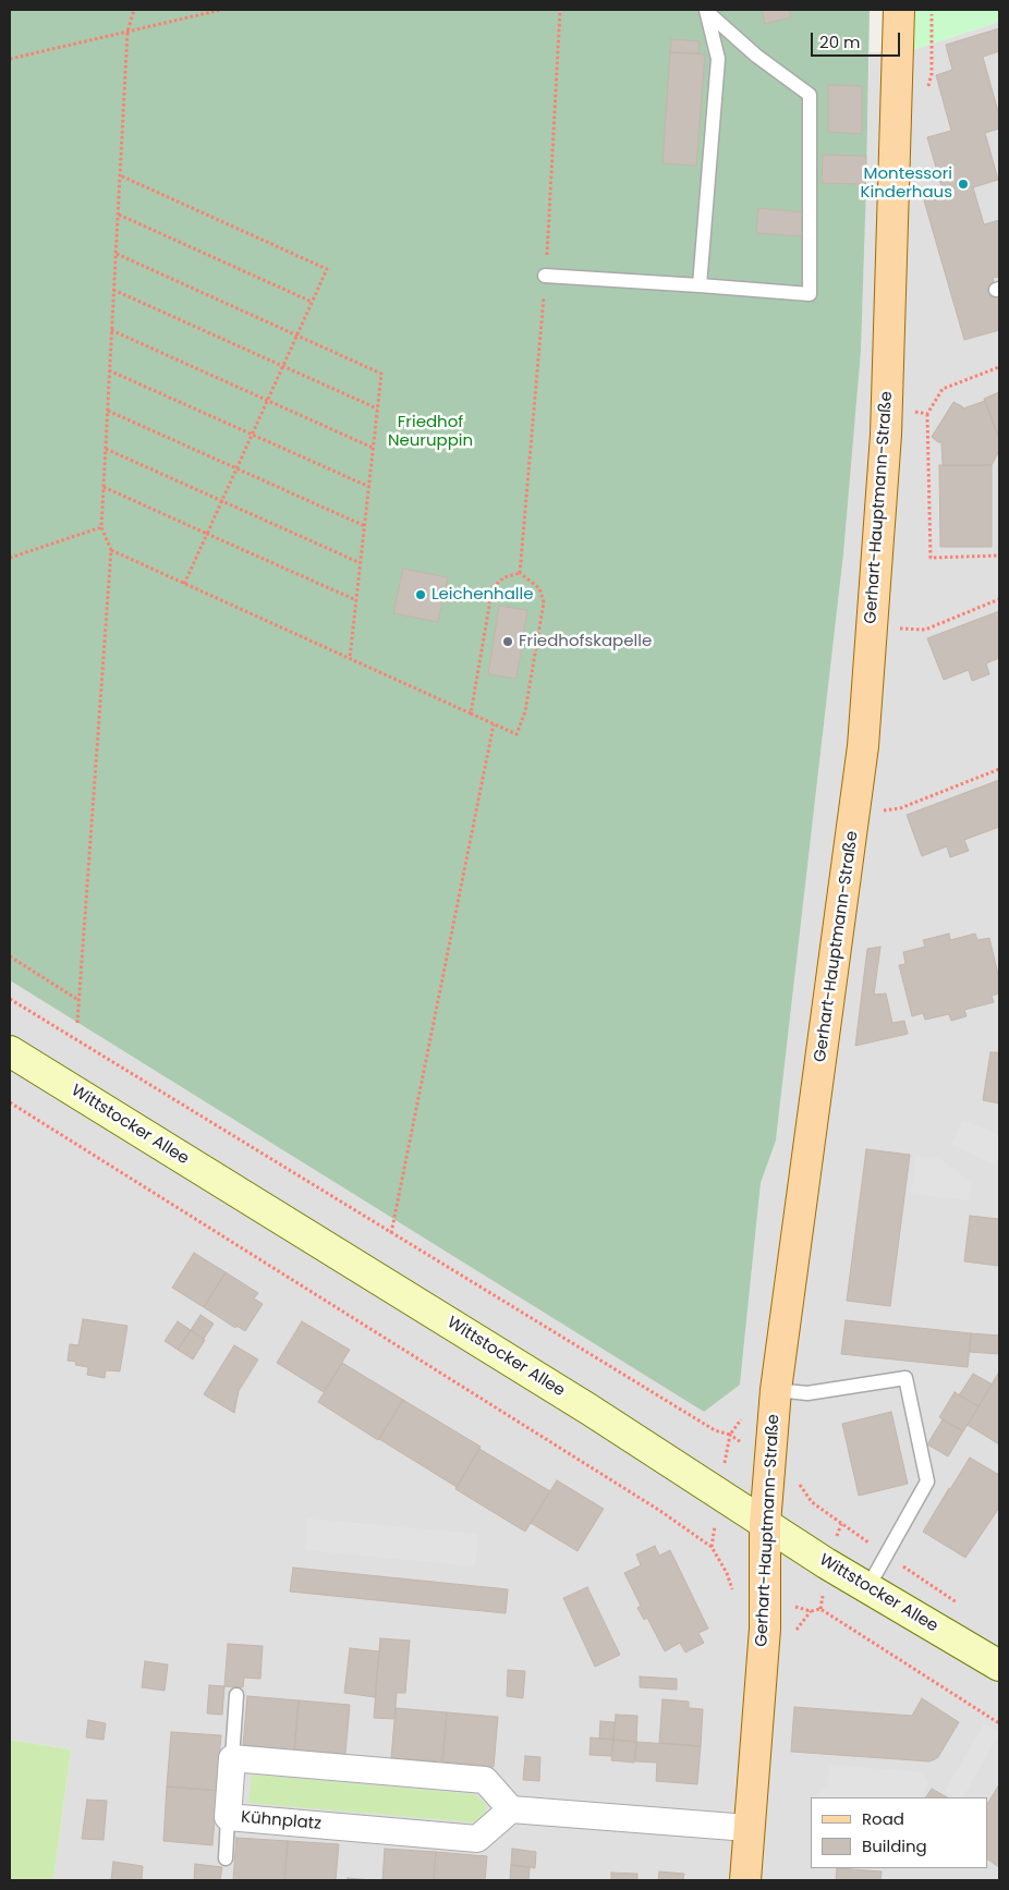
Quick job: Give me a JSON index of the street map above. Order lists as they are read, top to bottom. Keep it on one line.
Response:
{"streets":{"main road":["Gerhart-Hauptmann-Straße","Wittstocker Allee"],"street":["Kühnplatz"]},"crossings":[["Gerhart-Hauptmann-Straße","Wittstocker Allee"]],"parks":["Friedhof Neuruppin"],"places":["Montessori Kinderhaus","Leichenhalle","Friedhofskapelle"],"legend":["Road","Building"],"scale_bar":"20 m"}
